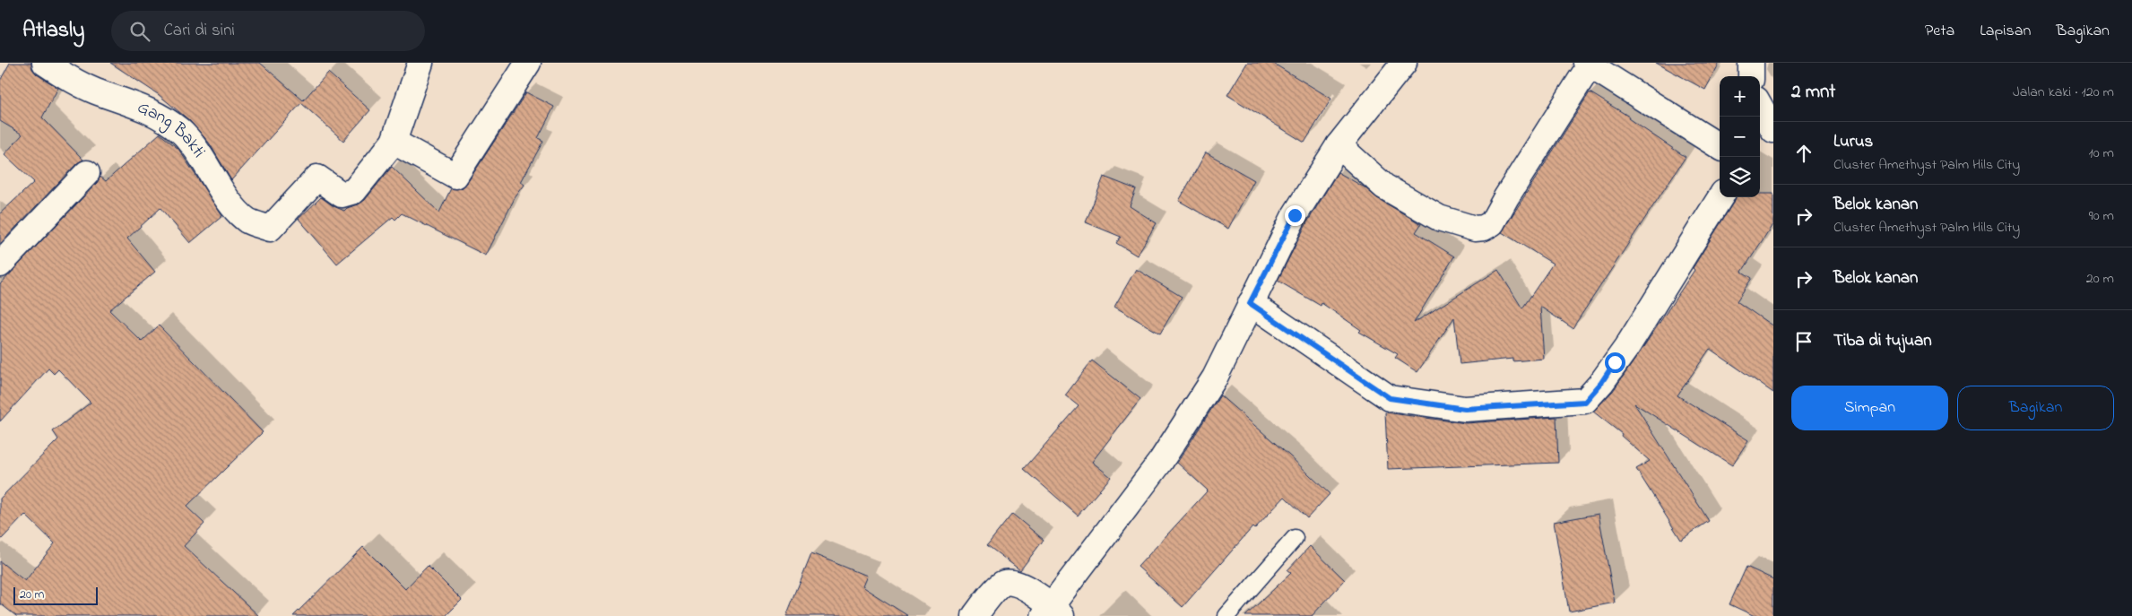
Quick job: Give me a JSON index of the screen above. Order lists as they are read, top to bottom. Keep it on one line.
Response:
{"streets":{"street":["Gang Bakti"]},"scale_bar":"20 m","page":{"header":"Atlasly","search":"Cari di sini","nav":["Peta","Lapisan","Bagikan"],"heading":["2 mnt","Jalan kaki · 120 m"],"map_buttons":["+","−"],"list":[["Lurus","Cluster Amethyst Palm Hils City","10 m"],["Belok kanan","Cluster Amethyst Palm Hils City","90 m"],["Belok kanan","20 m"],"Tiba di tujuan"],"buttons":["Simpan","Bagikan"],"scale":"20 m"}}
